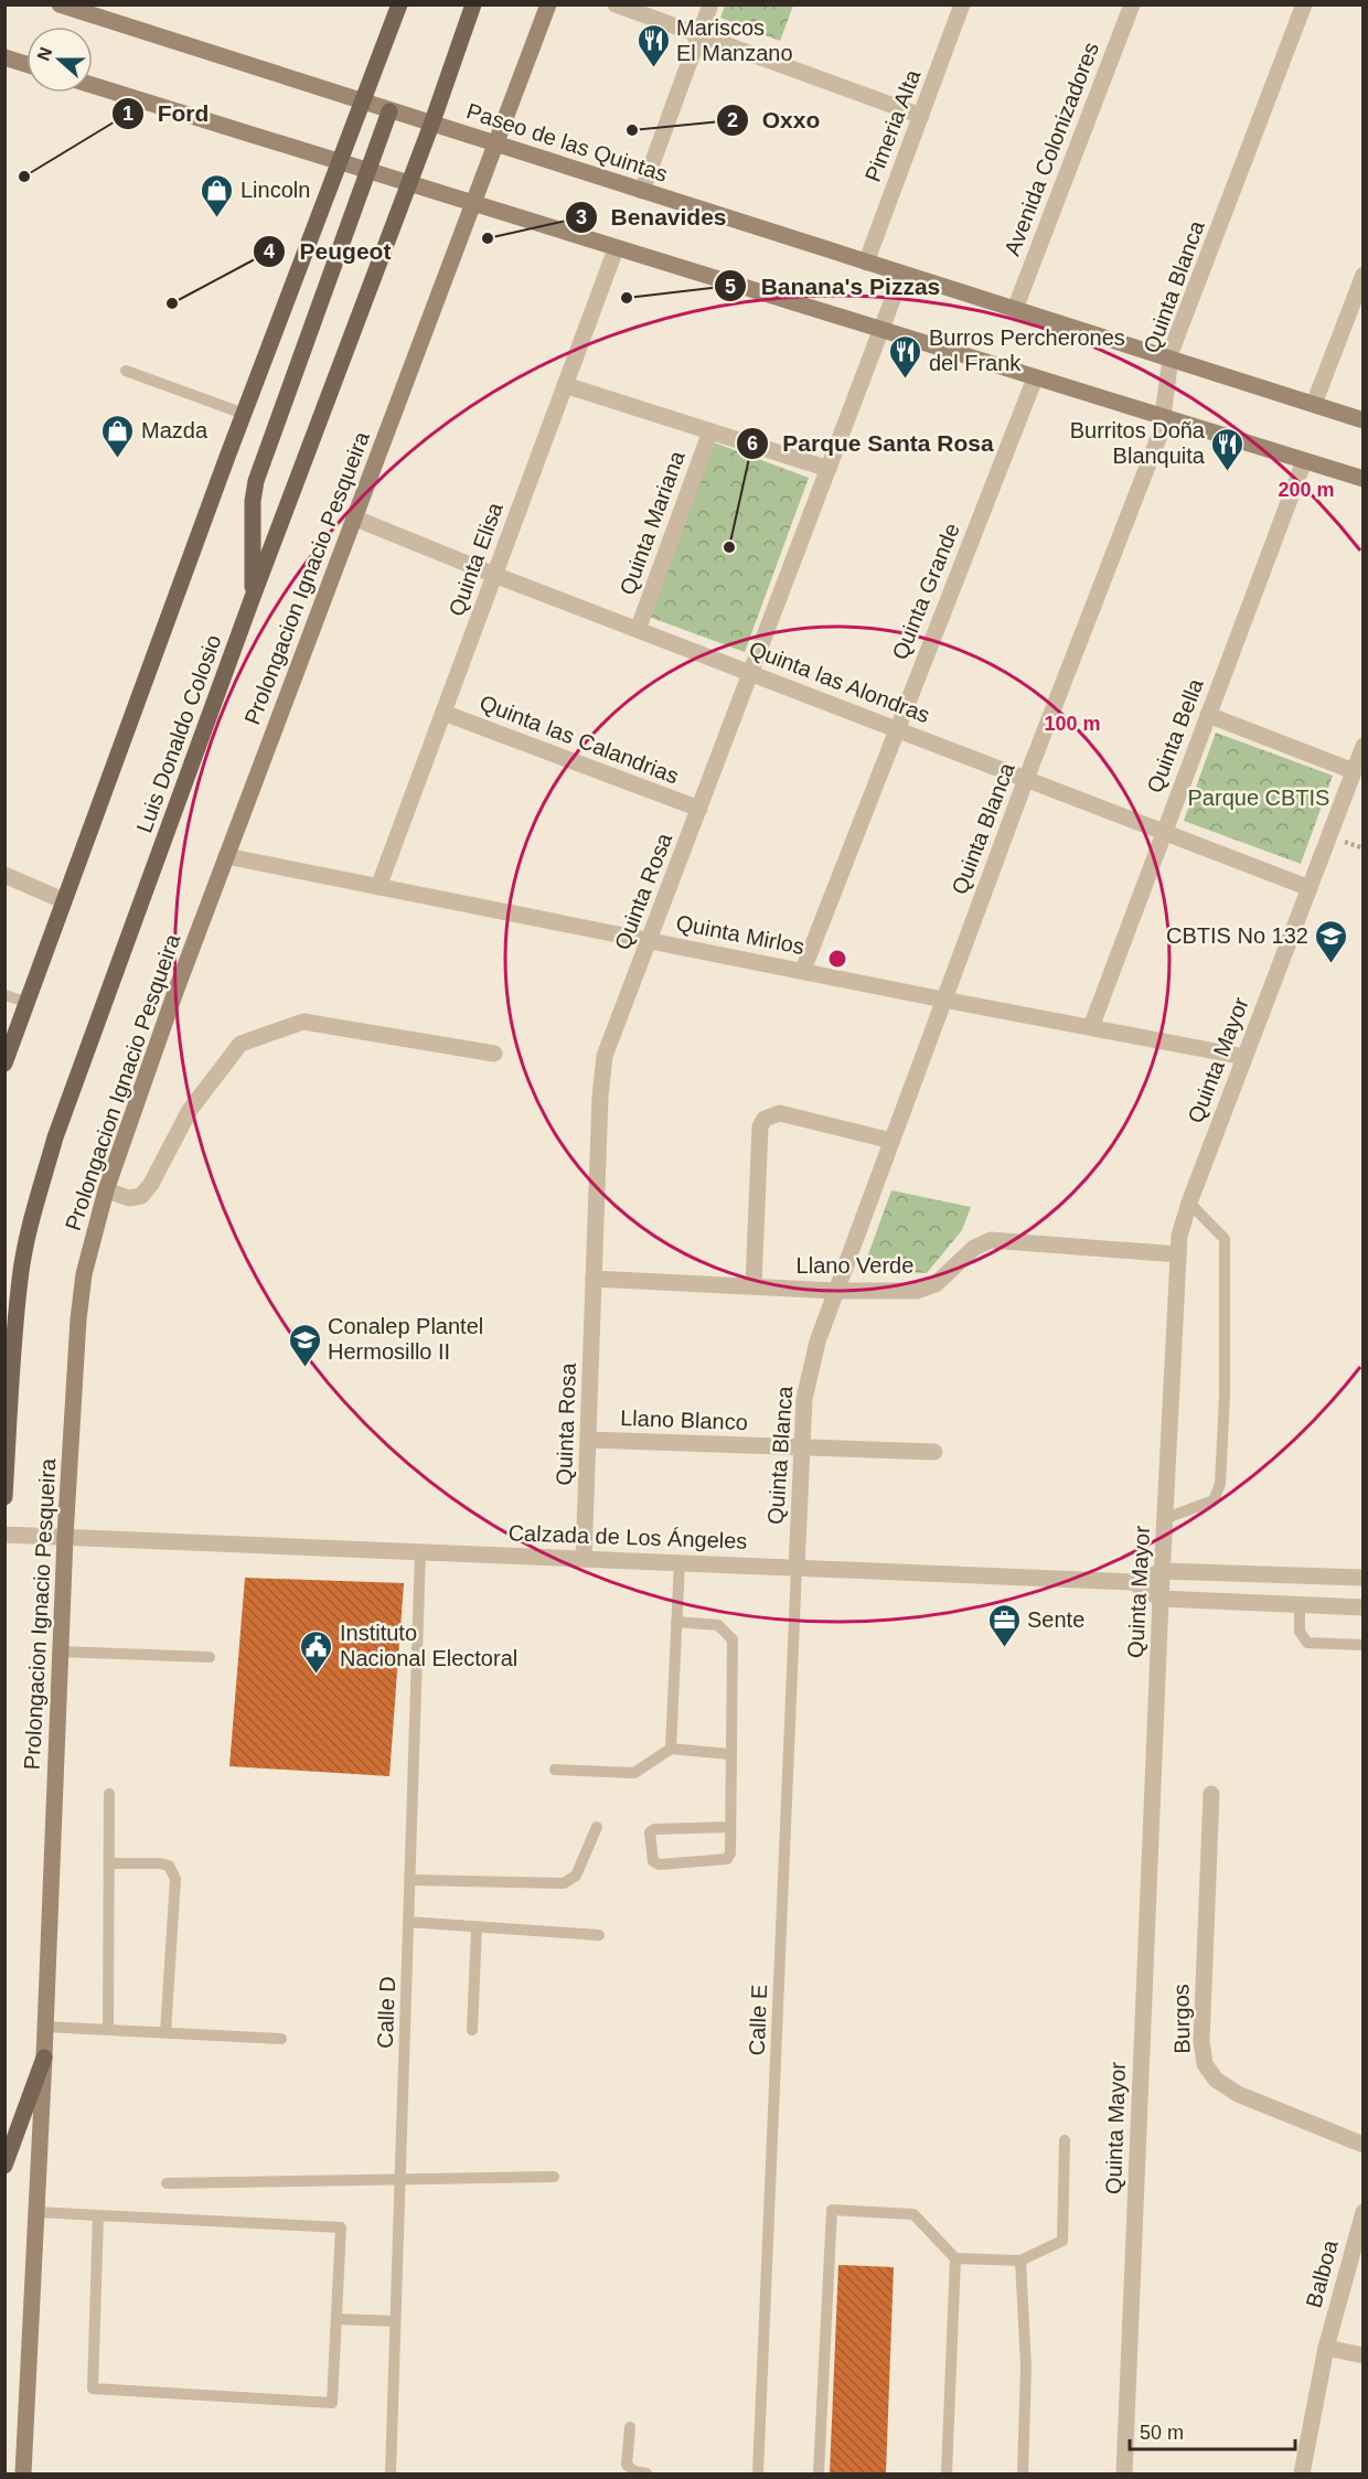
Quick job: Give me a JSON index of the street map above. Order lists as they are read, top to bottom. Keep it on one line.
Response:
{"streets":{"main road":["Paseo de las Quintas","Prolongacion Ignacio Pesqueira","Luis Donaldo Colosio"],"street":["Pimeria Alta","Avenida Colonizadores","Quinta Blanca","Quinta Mariana","Quinta Elisa","Quinta Grande","Quinta las Alondras","Quinta Bella","Quinta las Calandrias","Quinta Rosa","Quinta Mirlos","Quinta Mayor","Llano Verde","Llano Blanco","Calzada de Los Ángeles","Burgos","Balboa"],"lane":["Calle D","Calle E"]},"crossings":[["Pimeria Alta","Paseo de las Quintas"],["Paseo de las Quintas","Avenida Colonizadores"],["Paseo de las Quintas","Quinta Blanca"],["Paseo de las Quintas","Prolongacion Ignacio Pesqueira"],["Paseo de las Quintas","Luis Donaldo Colosio"],["Paseo de las Quintas","Quinta Rosa"],["Quinta Blanca","Quinta las Alondras"],["Quinta Blanca","Quinta Mirlos"],["Quinta Blanca","Llano Verde"],["Quinta Blanca","Llano Blanco"],["Quinta Blanca","Calzada de Los Ángeles"],["Quinta Blanca","Calle E"],["Quinta Mariana","Quinta las Alondras"],["Quinta Elisa","Quinta las Alondras"],["Quinta Elisa","Quinta las Calandrias"],["Quinta Elisa","Quinta Mirlos"],["Prolongacion Ignacio Pesqueira","Quinta las Alondras"],["Prolongacion Ignacio Pesqueira","Quinta Mirlos"],["Prolongacion Ignacio Pesqueira","Calzada de Los Ángeles"],["Quinta Grande","Quinta las Alondras"],["Quinta Grande","Quinta Mirlos"],["Quinta las Alondras","Quinta Bella"],["Quinta las Alondras","Quinta Rosa"],["Quinta las Alondras","Quinta Mayor"],["Quinta Bella","Quinta Mirlos"],["Quinta las Calandrias","Quinta Rosa"],["Quinta Rosa","Quinta Mirlos"],["Quinta Rosa","Llano Verde"],["Quinta Rosa","Llano Blanco"],["Quinta Rosa","Calzada de Los Ángeles"],["Quinta Mirlos","Quinta Mayor"],["Quinta Mayor","Llano Verde"],["Quinta Mayor","Calzada de Los Ángeles"],["Calzada de Los Ángeles","Calle D"],["Calzada de Los Ángeles","Calle E"]],"parks":["Parque CBTIS"],"places":{"restaurant":["Mariscos El Manzano","Burros Percherones del Frank","Burritos Doña Blanquita"],"other":["Oxxo","Ford","Benavides","Banana's Pizzas","Peugeot","Parque Santa Rosa"],"shop":["Lincoln","Mazda"],"school or university":["CBTIS No 132","Conalep Plantel Hermosillo II"],"office":["Sente"],"public building":["Instituto Nacional Electoral"]},"scale_bar":"50 m","north":"left","rings":["200 m","100 m"]}
